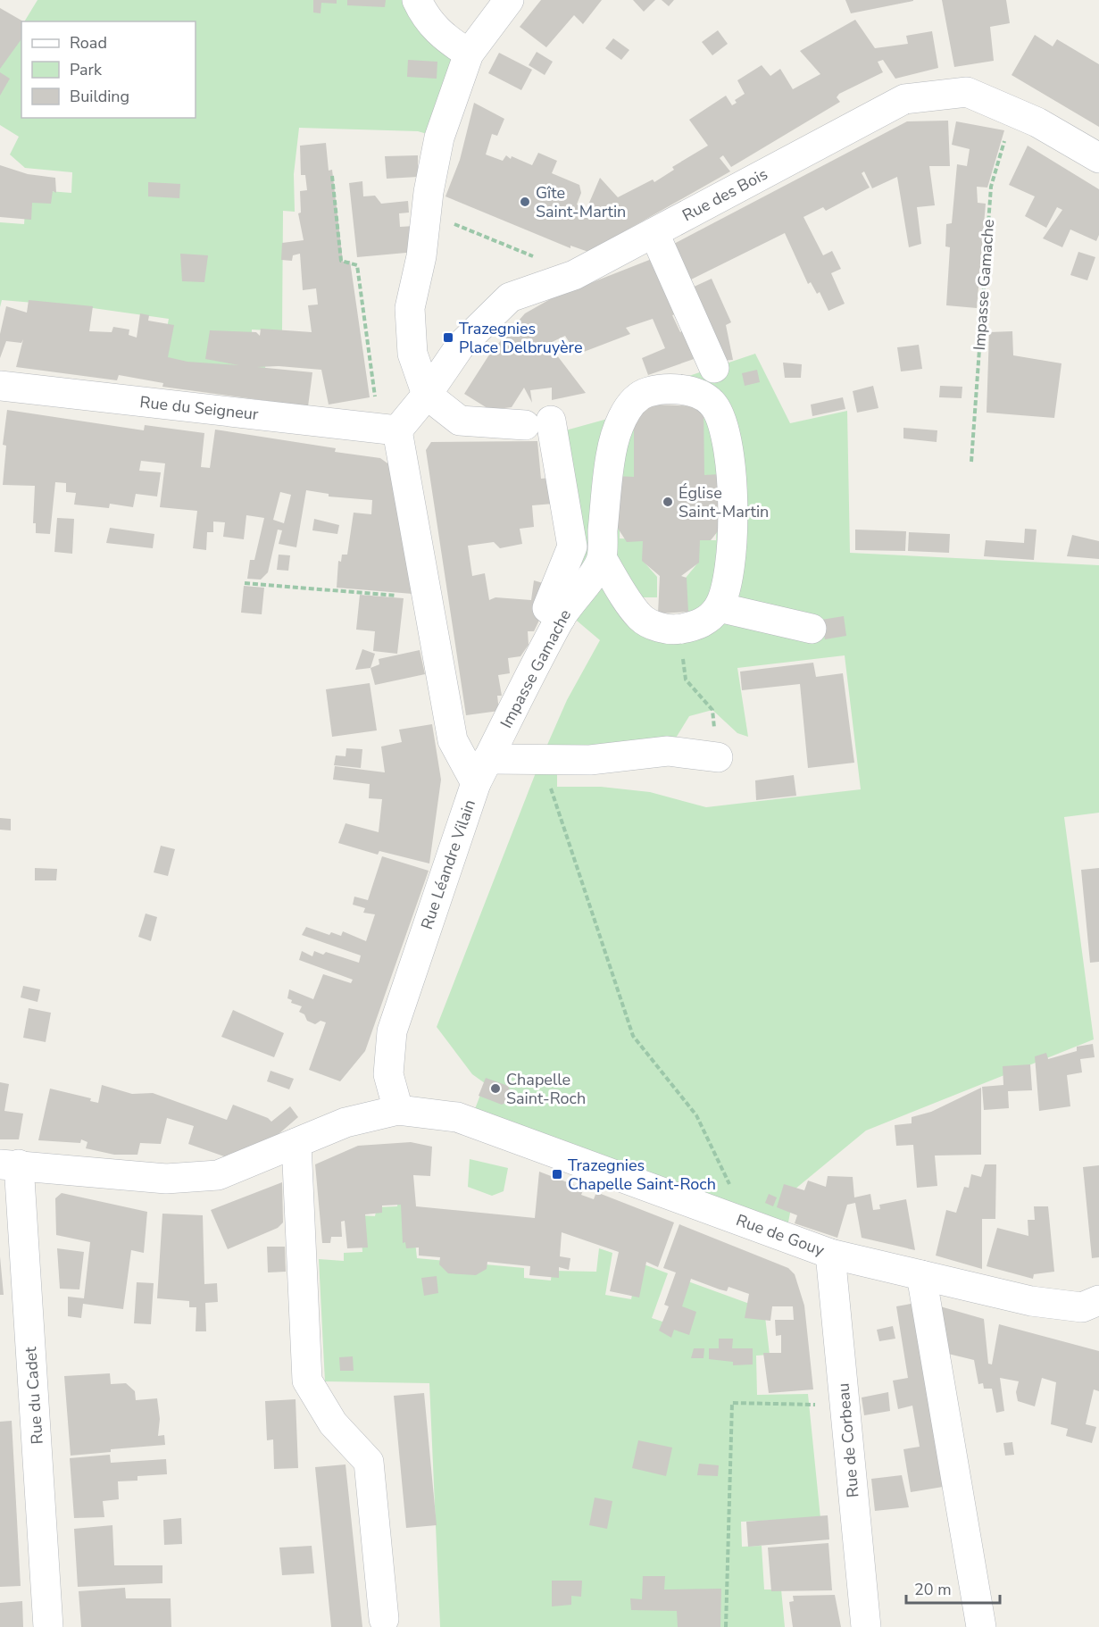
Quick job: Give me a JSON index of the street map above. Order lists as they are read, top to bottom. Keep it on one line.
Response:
{"streets":{"street":["Rue des Bois","Impasse Gamache","Rue du Seigneur","Rue Léandre Vilain","Rue de Gouy","Rue du Cadet","Rue de Corbeau"]},"crossings":[["Rue des Bois","Impasse Gamache"],["Rue des Bois","Rue du Seigneur"],["Rue des Bois","Rue Léandre Vilain"],["Impasse Gamache","Rue Léandre Vilain"],["Rue du Seigneur","Rue Léandre Vilain"],["Rue Léandre Vilain","Rue de Gouy"],["Rue de Gouy","Rue de Corbeau"]],"places":{"other":["Gîte Saint-Martin","Église Saint-Martin","Chapelle Saint-Roch"],"transit":["Trazegnies Place Delbruyère","Trazegnies Chapelle Saint-Roch"]},"legend":["Road","Park","Building"],"scale_bar":"20 m"}
